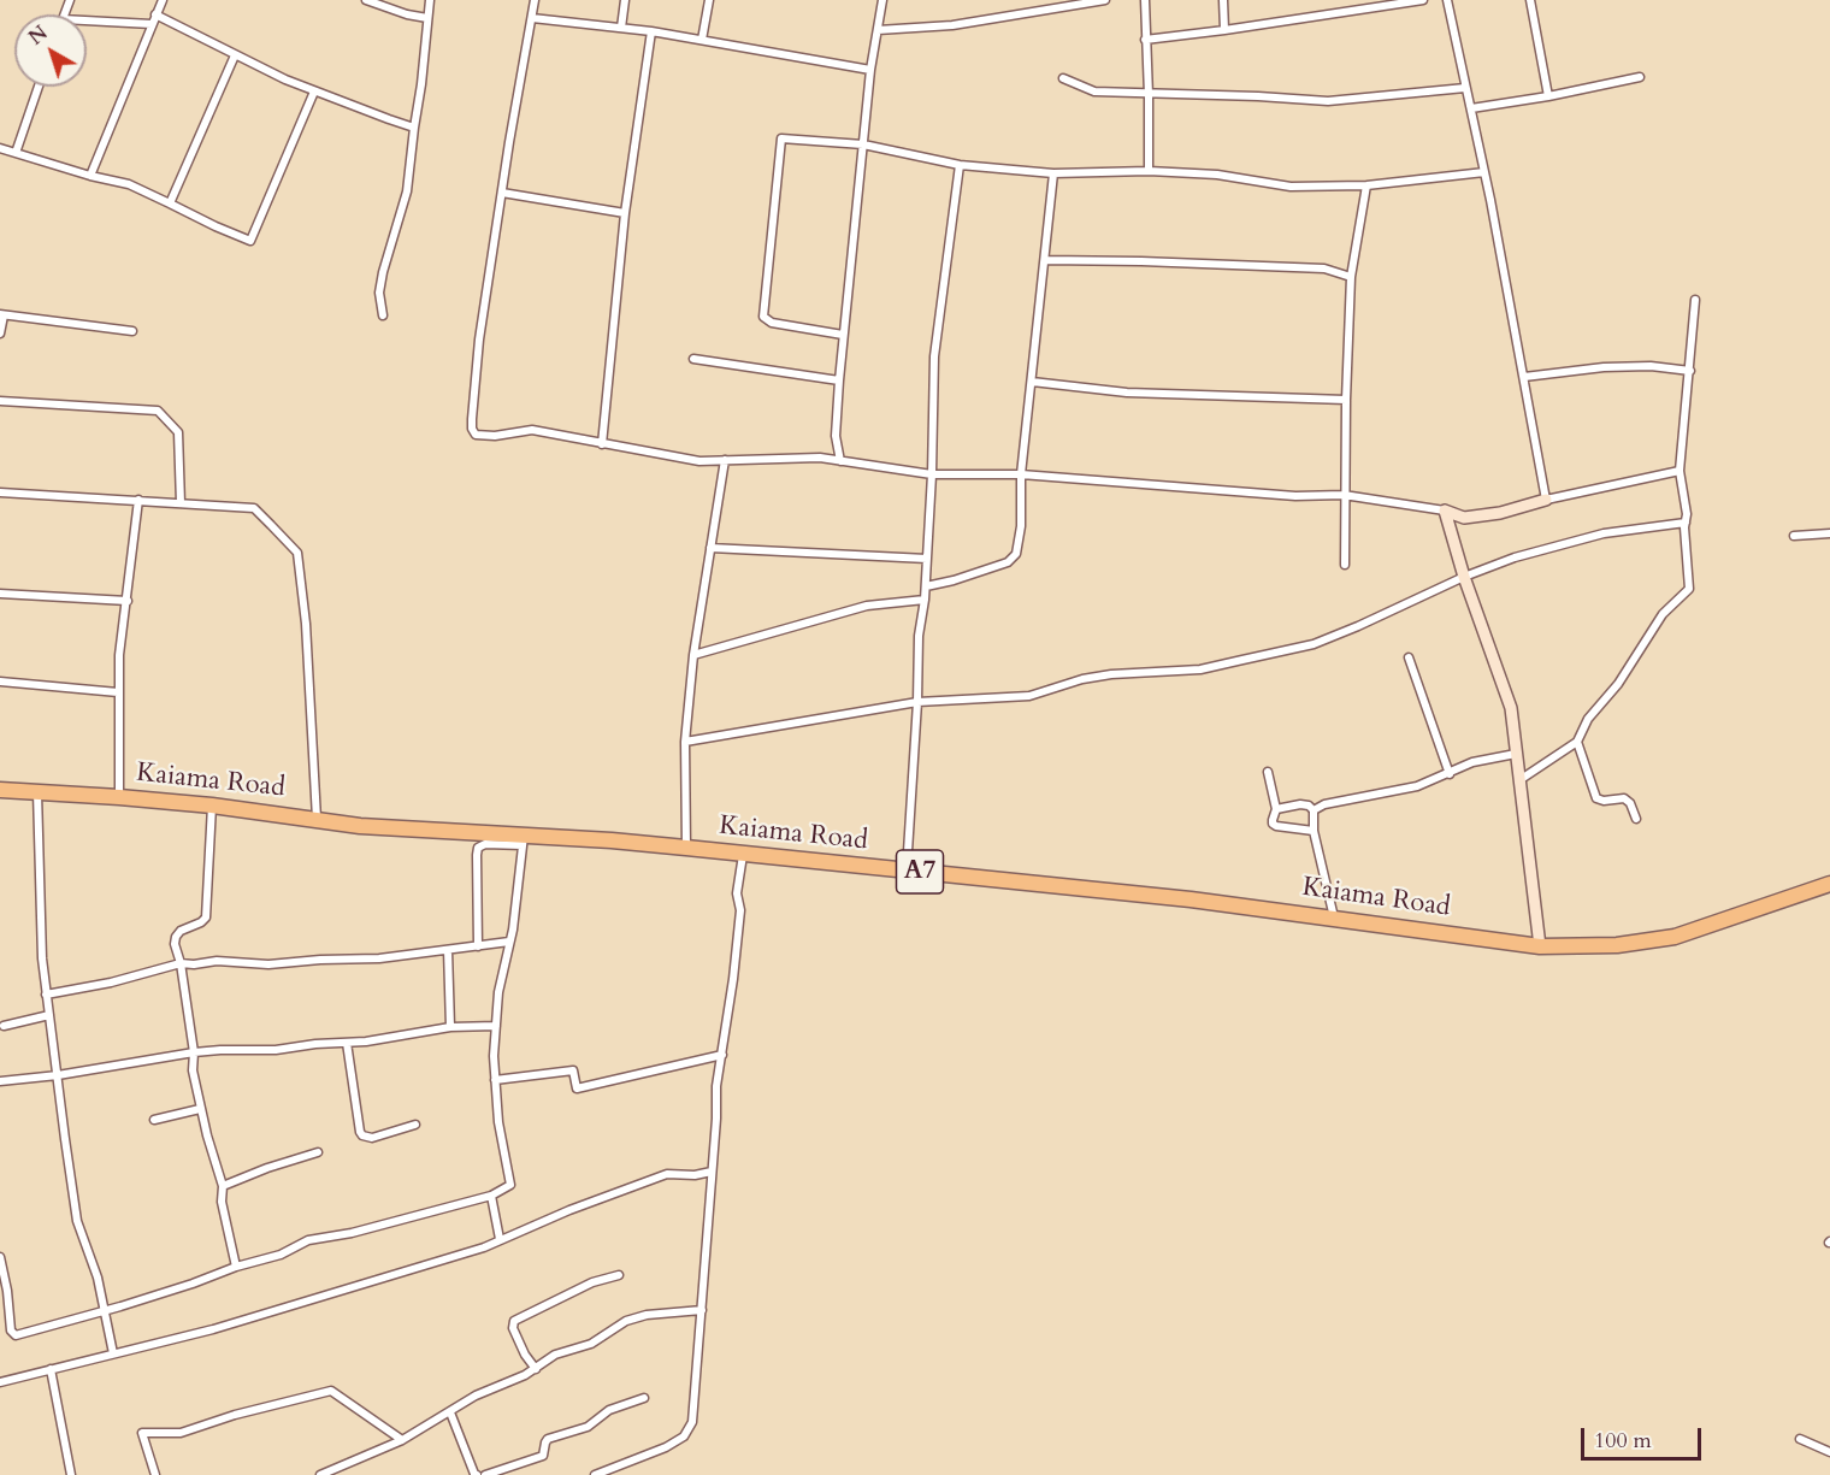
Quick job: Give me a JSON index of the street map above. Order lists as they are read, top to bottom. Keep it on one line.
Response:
{"streets":{"highway":["Kaiama Road","A7"]},"scale_bar":"100 m","north":"top left"}
